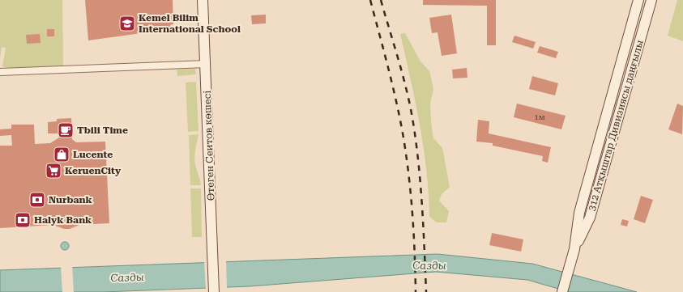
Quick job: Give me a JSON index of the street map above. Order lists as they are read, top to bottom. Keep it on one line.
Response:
{"streets":{"main road":["312 Атқыштар Дивизиясы даңғылы","Өтеген Сеитов көшесі"]},"water":["Сазды"],"places":{"school or university":["Kemel Bilim International School"],"cafe":["Tbili Time"],"shop":["Lucente"],"supermarket":["KeruenCity"],"bank":["Nurbank","Halyk Bank"]},"house_numbers":["1м"]}
